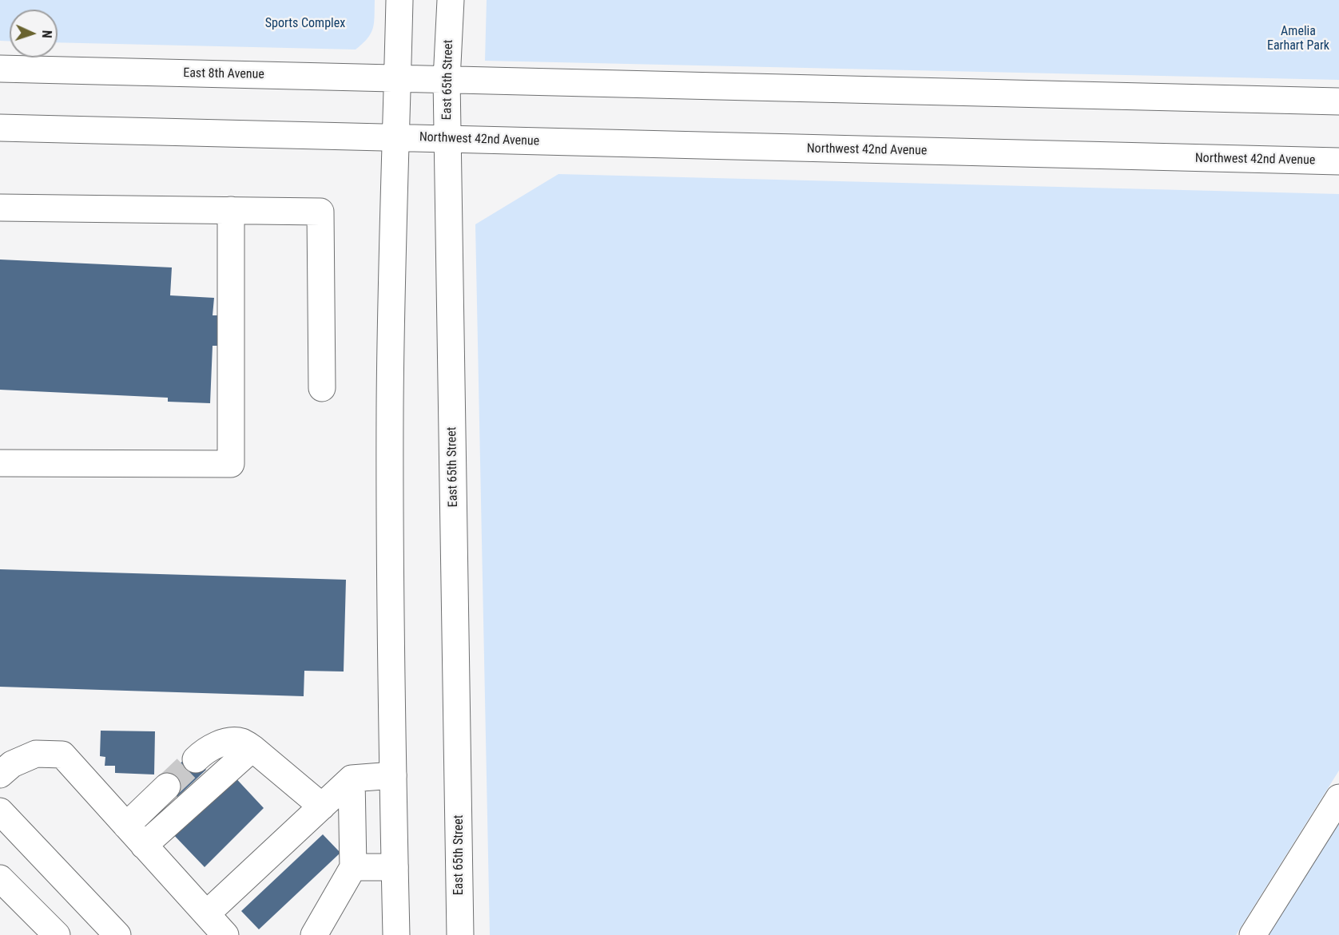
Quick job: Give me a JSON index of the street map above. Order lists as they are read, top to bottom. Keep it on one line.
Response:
{"streets":{"main road":["East 8th Avenue","East 65th Street","Northwest 42nd Avenue"]},"crossings":[["East 8th Avenue","East 65th Street"],["East 65th Street","Northwest 42nd Avenue"]],"parks":["Sports Complex","Amelia Earhart Park"],"north":"right"}
